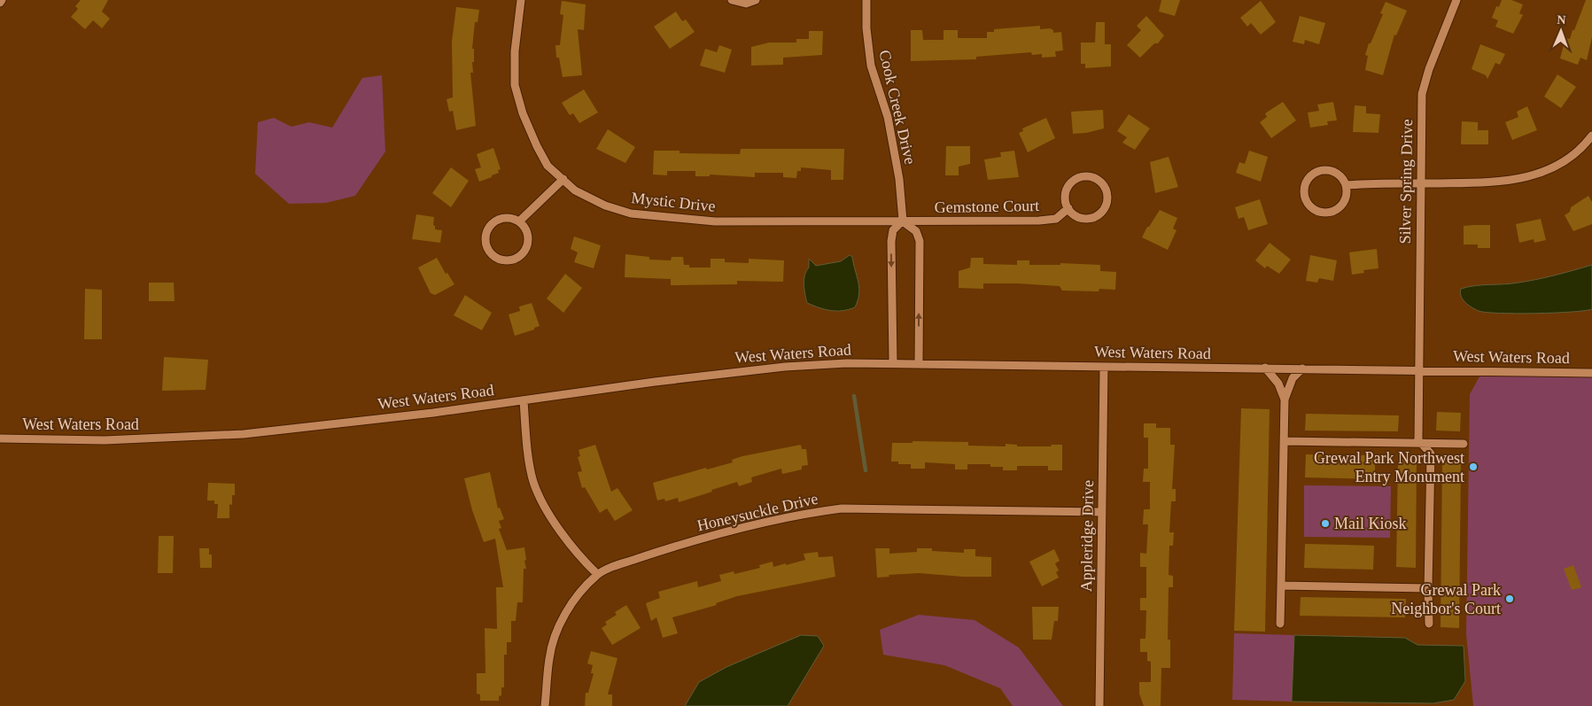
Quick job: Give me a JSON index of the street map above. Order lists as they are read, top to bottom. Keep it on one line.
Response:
{"streets":{"street":["Cook Creek Drive","Silver Spring Drive","Mystic Drive","Gemstone Court","West Waters Road","Honeysuckle Drive","Appleridge Drive"]},"crossings":[["Cook Creek Drive","Mystic Drive"],["Cook Creek Drive","Gemstone Court"],["Silver Spring Drive","West Waters Road"],["Mystic Drive","Gemstone Court"],["West Waters Road","Appleridge Drive"],["Honeysuckle Drive","Appleridge Drive"]],"places":["Grewal Park Northwest Entry Monument","Mail Kiosk","Grewal Park Neighbor's Court"],"north":"top"}
